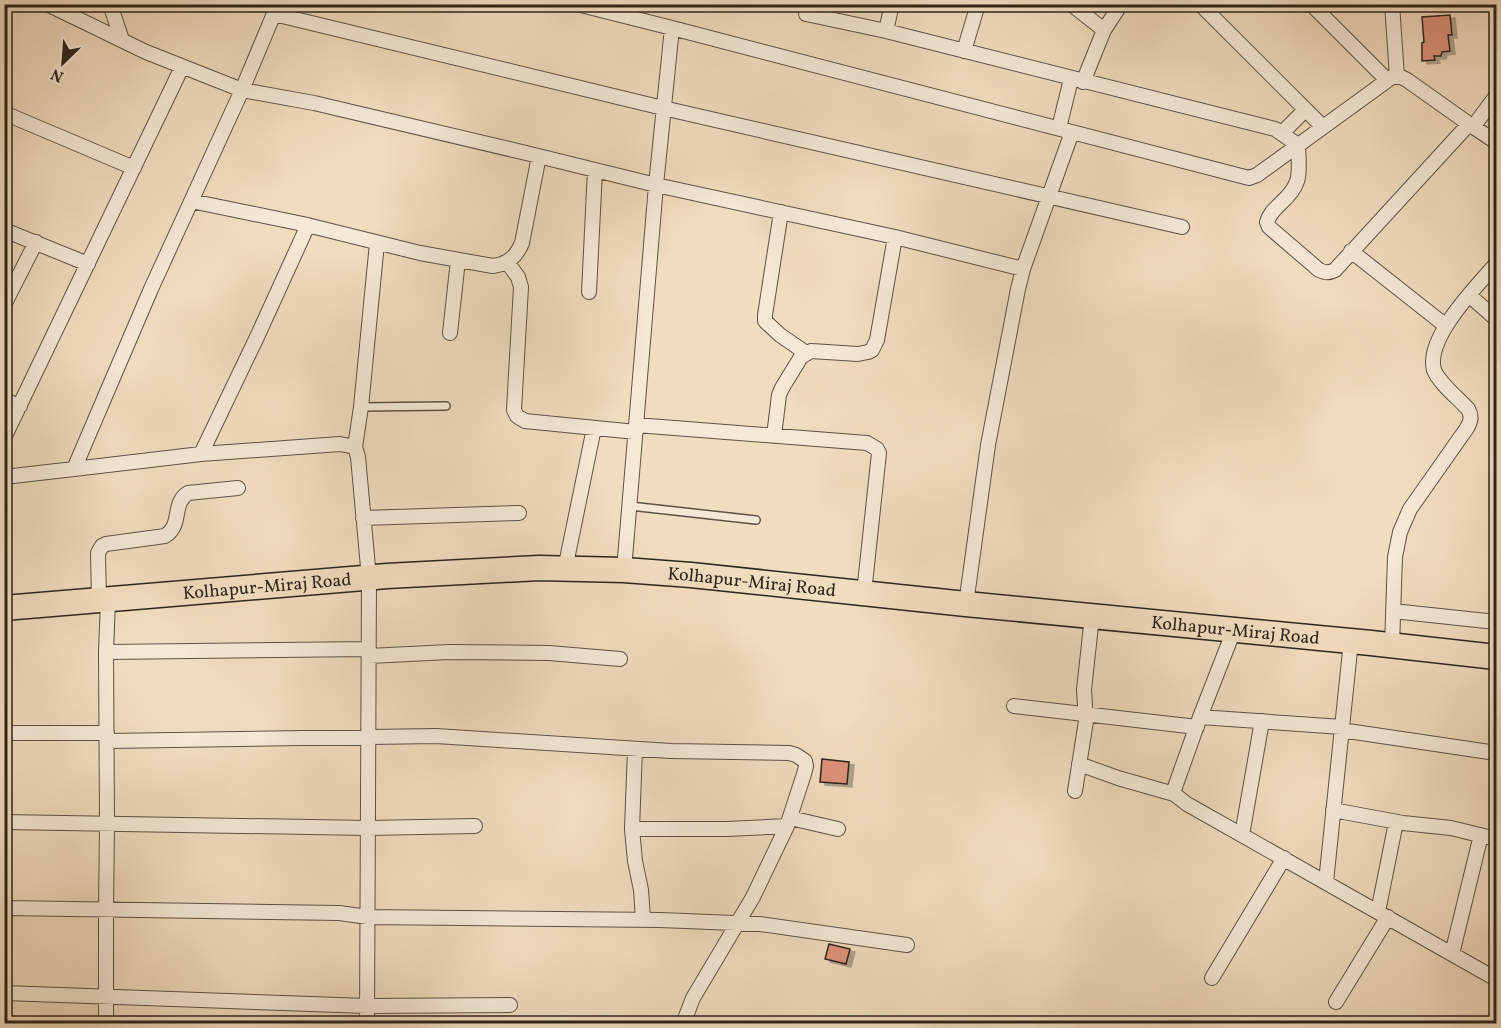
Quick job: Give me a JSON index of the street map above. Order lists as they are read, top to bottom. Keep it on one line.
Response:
{"streets":{"highway":["Kolhapur-Miraj Road"]},"north":"bottom left"}
